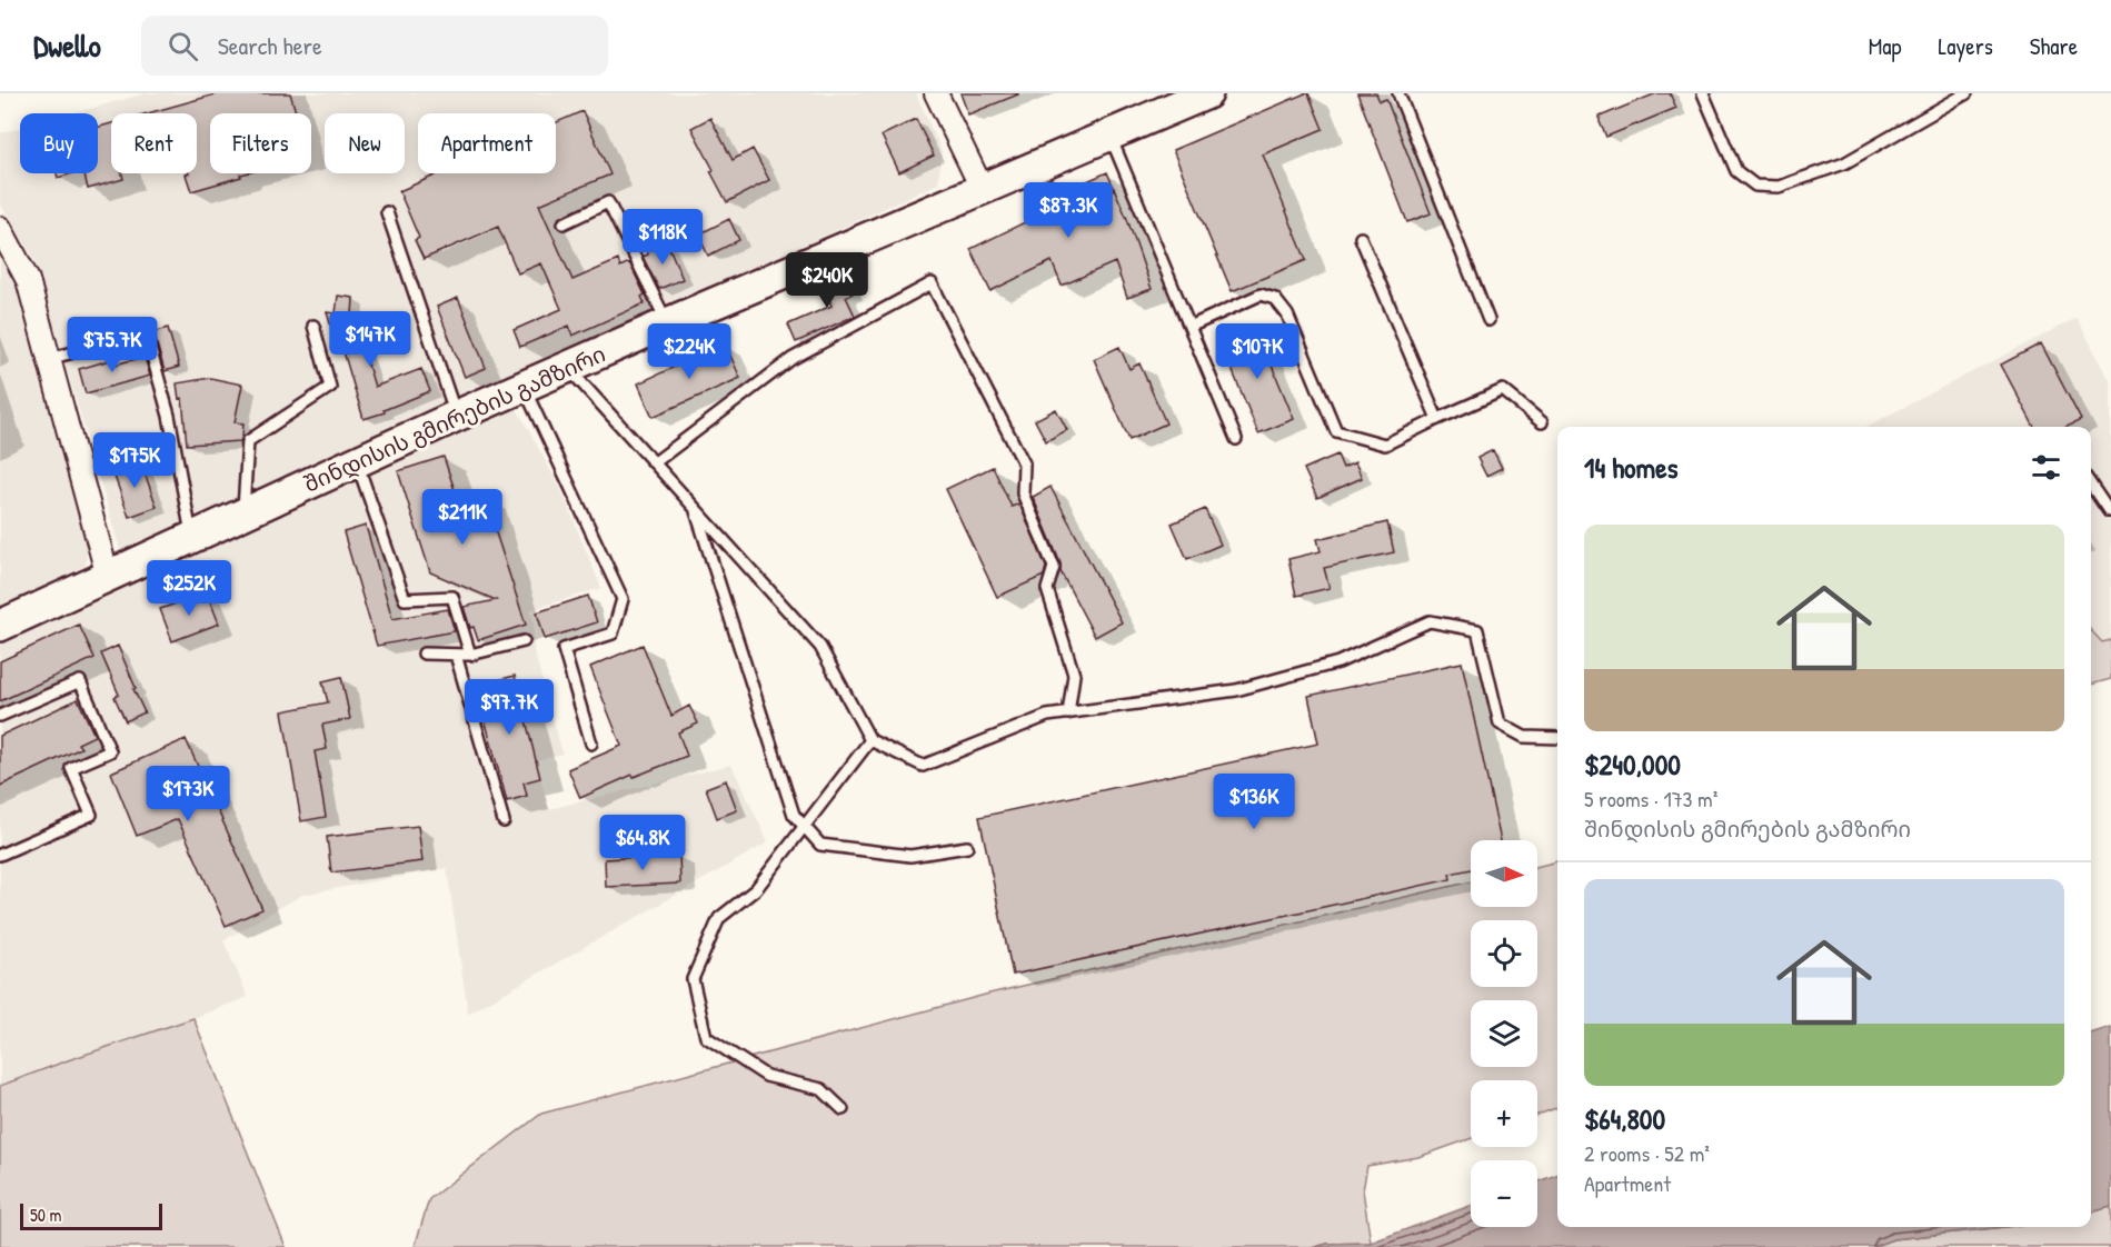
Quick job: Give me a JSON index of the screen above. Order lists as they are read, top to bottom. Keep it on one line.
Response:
{"streets":{"main road":["შინდისის გმირების გამზირი"]},"scale_bar":"50 m","north":"right","page":{"header":"Dwello","search":"Search here","nav":["Map","Layers","Share"],"chip":["Buy","Rent","Filters","New","Apartment"],"price":["$87.3K","$118K","$240K","$147K","$75.7K","$224K","$107K","$175K","$211K","$252K","$97.7K","$173K","$136K","$64.8K"],"heading":"14 homes","list":[{"name":"$240,000","note":"5 rooms · 173 m² · შინდისის გმირების გამზირი"},{"name":"$64,800","note":"2 rooms · 52 m² · Apartment"}],"map_buttons":["+","−"],"scale":"50 m"}}
